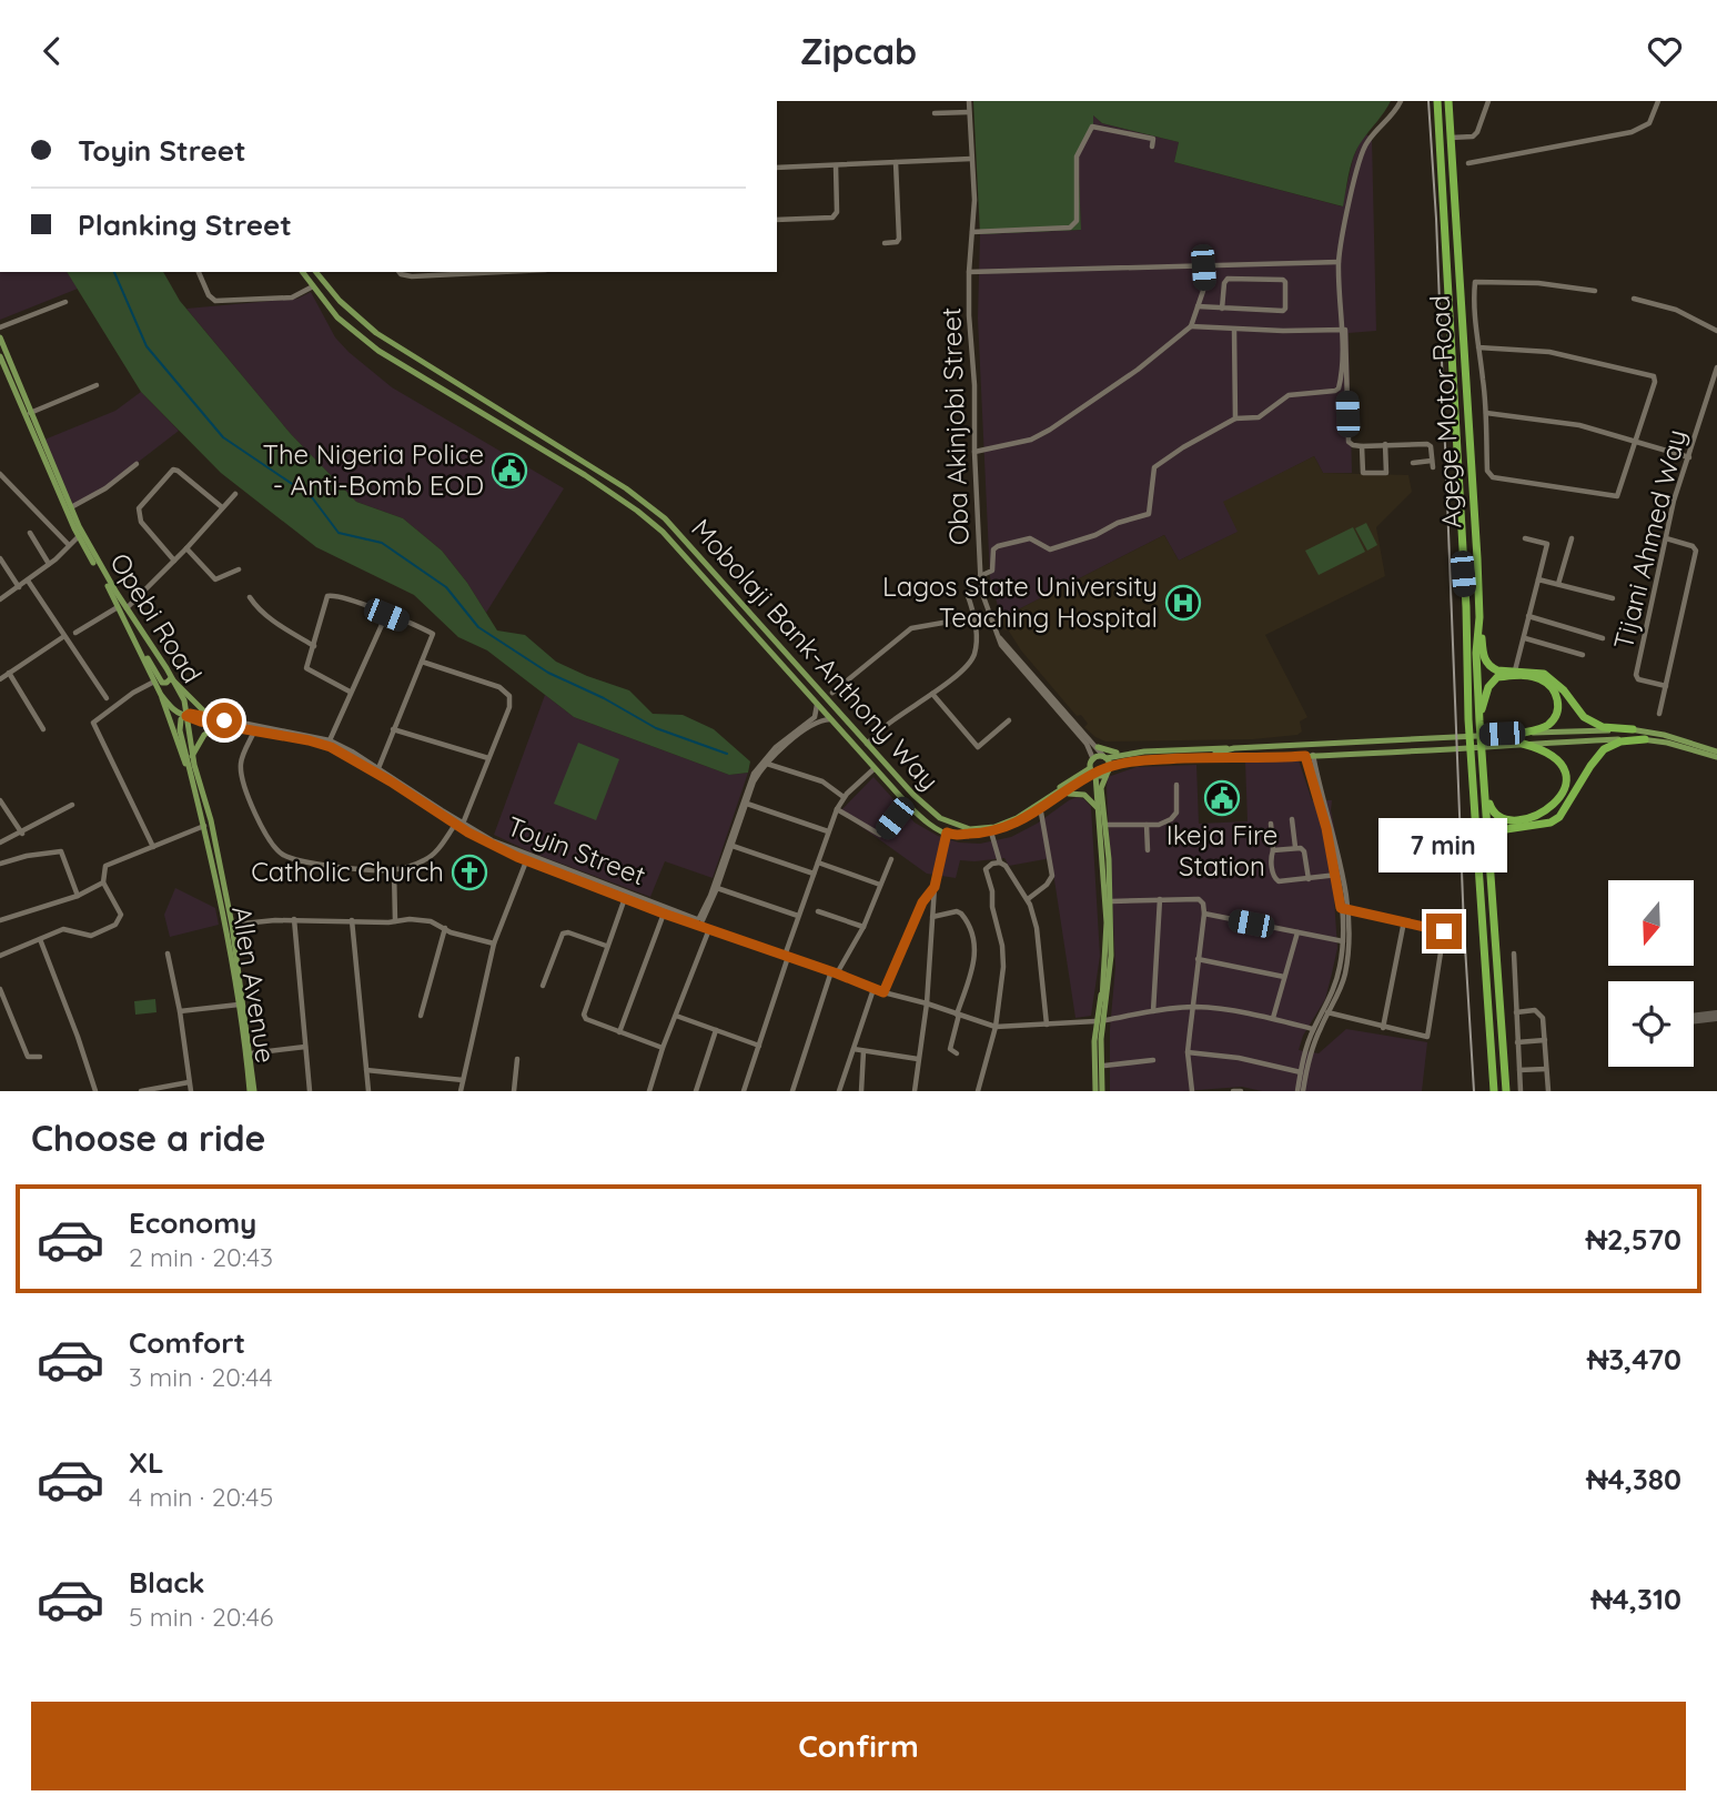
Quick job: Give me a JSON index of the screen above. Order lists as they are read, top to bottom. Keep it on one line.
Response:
{"streets":{"highway":["Agege Motor Road"],"main road":["Opebi Road","Mobolaji Bank-Anthony Way","Allen Avenue"],"street":["Oba Akinjobi Street","Tijani Ahmed Way","Toyin Street"]},"crossings":[["Opebi Road","Toyin Street"],["Opebi Road","Allen Avenue"],["Toyin Street","Allen Avenue"]],"places":{"public building":["The Nigeria Police - Anti-Bomb EOD","Ikeja Fire Station"],"hospital":["Lagos State University Teaching Hospital"],"church":["Catholic Church"]},"north":"bottom","page":{"header":"Zipcab","banner":["Toyin Street","Planking Street"],"bubble":"7 min","heading":"Choose a ride","list":[{"name":"Economy","note":"2 min · 20:43","value":"₦2,570"},{"name":"Comfort","note":"3 min · 20:44","value":"₦3,470"},{"name":"XL","note":"4 min · 20:45","value":"₦4,380"},{"name":"Black","note":"5 min · 20:46","value":"₦4,310"}],"buttons":"Confirm"}}
